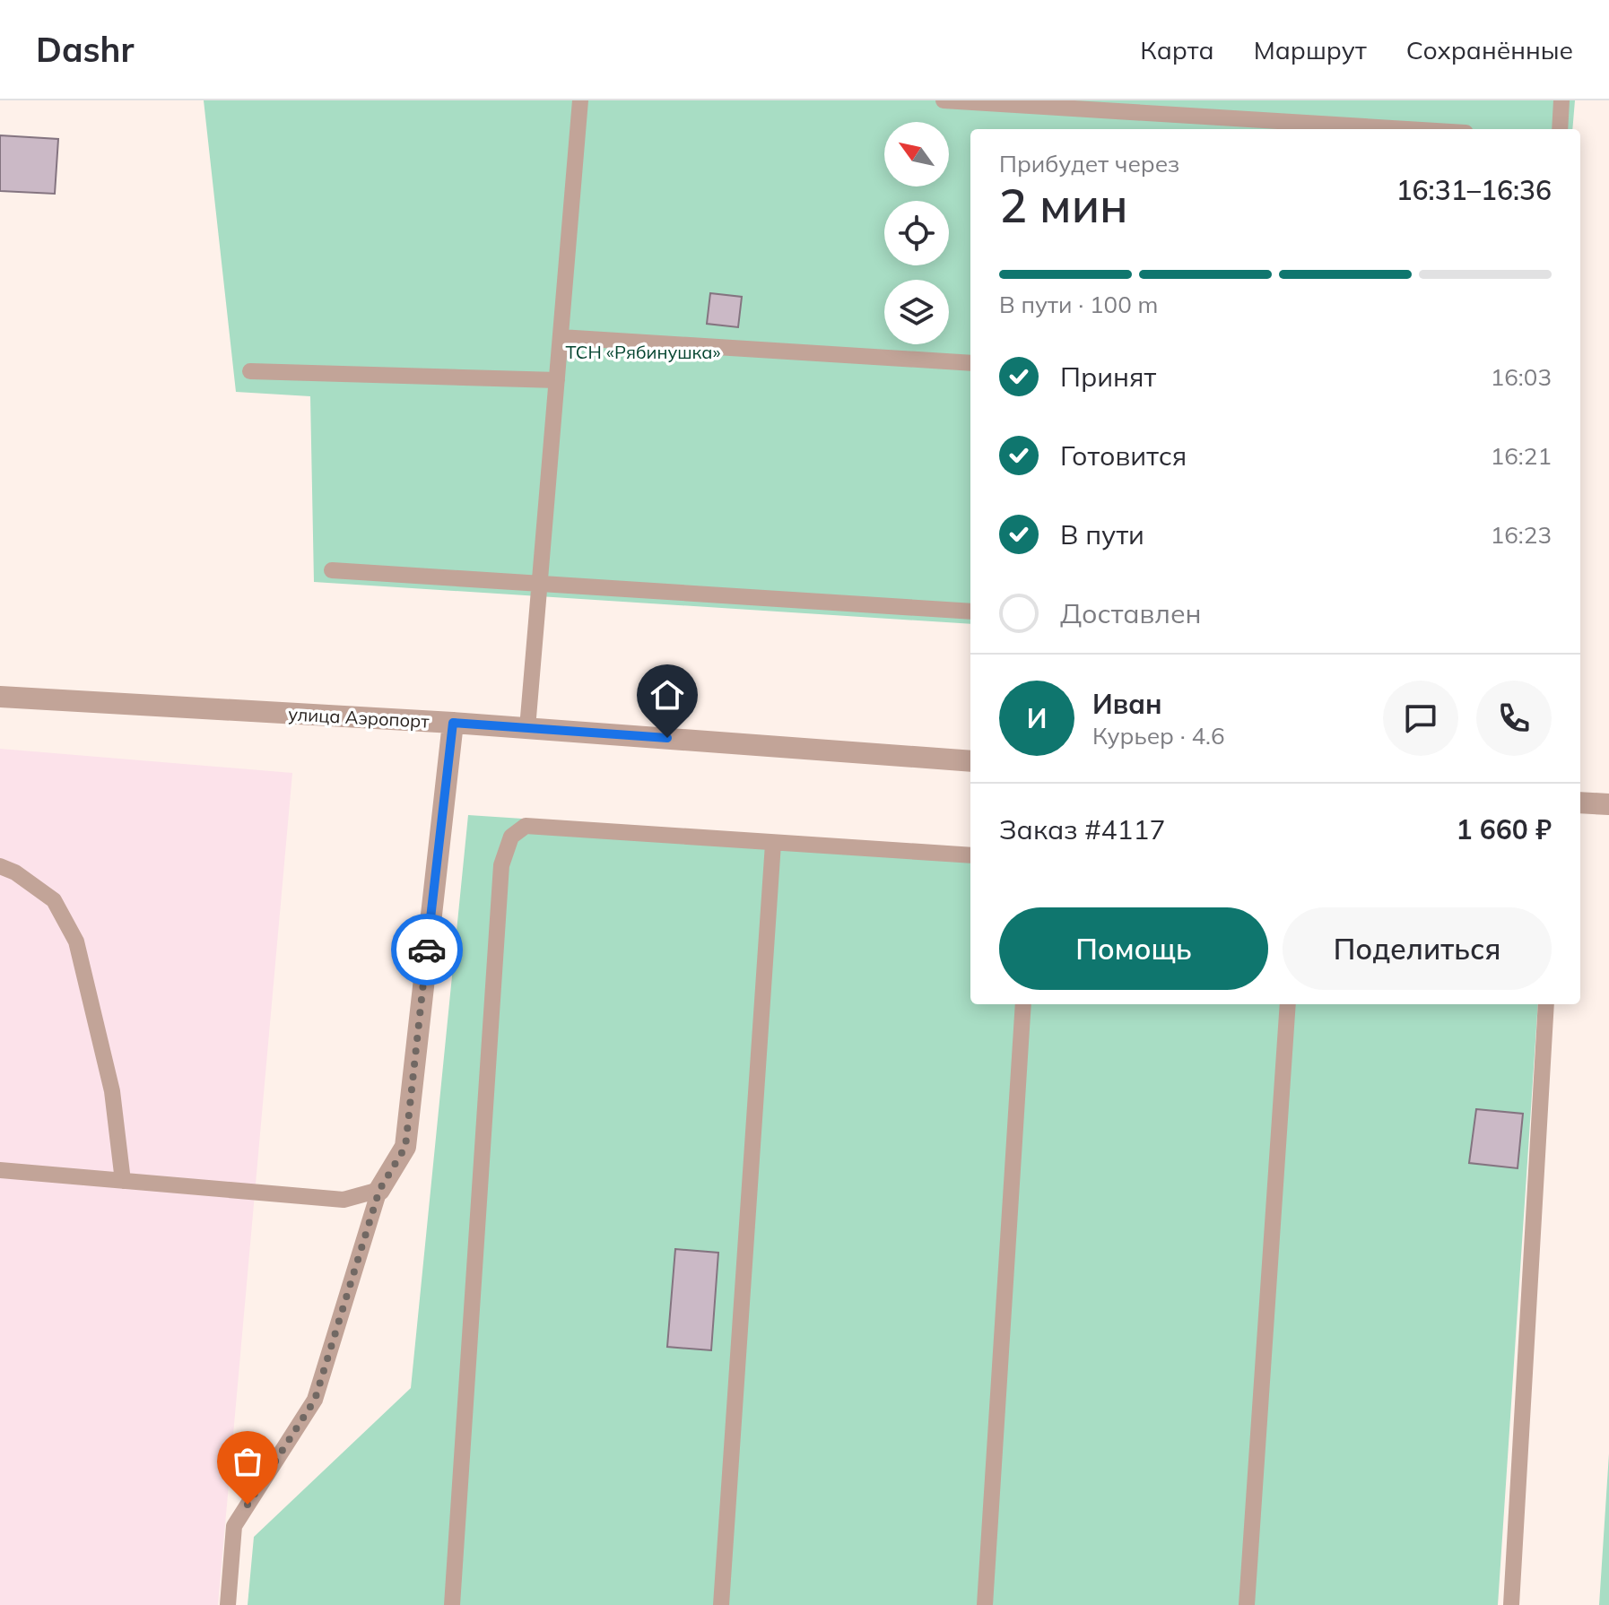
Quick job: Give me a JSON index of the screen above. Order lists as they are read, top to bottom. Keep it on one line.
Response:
{"streets":{"street":["улица Аэропорт"]},"parks":["ТСН «Рябинушка»"],"north":"top left","page":{"header":"Dashr","nav":["Карта","Маршрут","Сохранённые"],"heading":["2 мин","Прибудет через","16:31–16:36"],"panel":["Иван","Курьер · 4.6","Заказ #4117","1 660 ₽"],"bar":"В пути · 100 m","list":[["Принят","16:03"],["Готовится","16:21"],["В пути","16:23"],"Доставлен"],"round":"И","buttons":["Помощь","Поделиться"]}}
